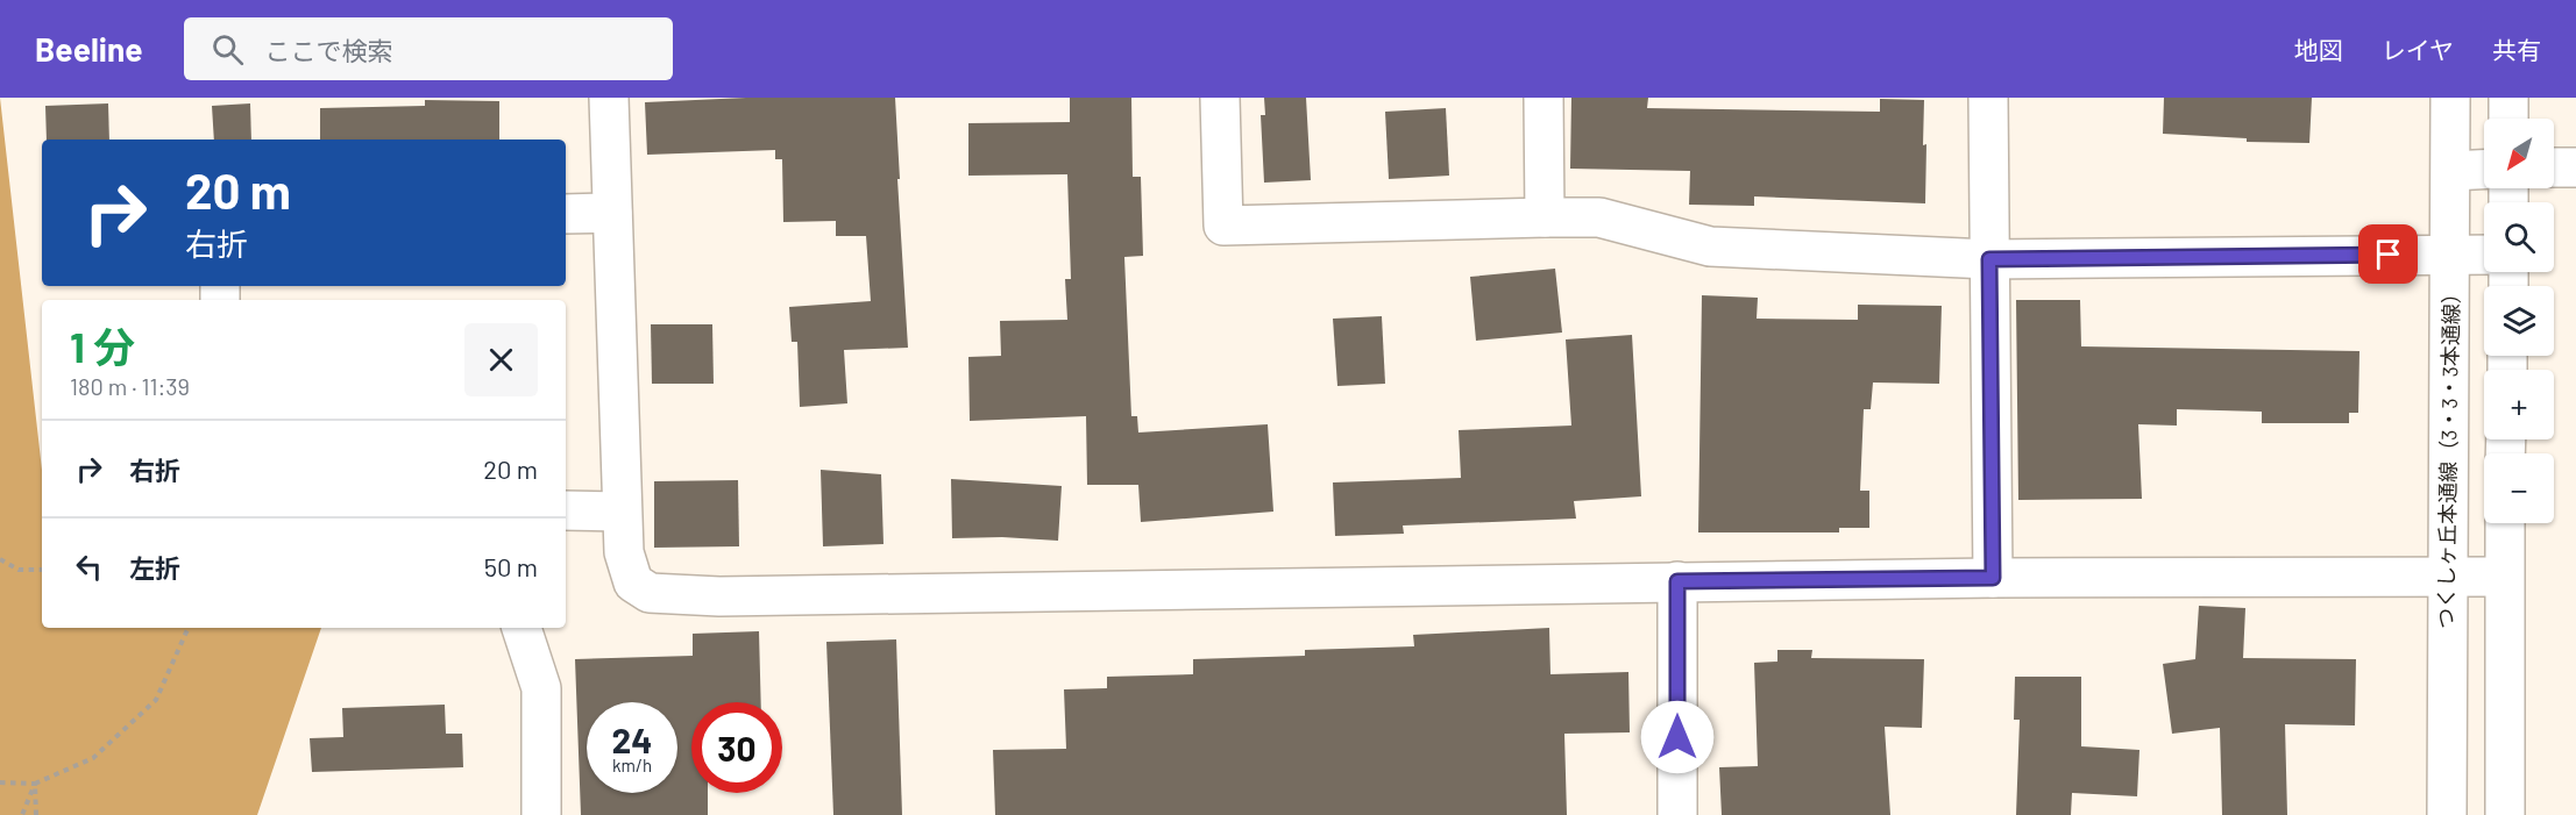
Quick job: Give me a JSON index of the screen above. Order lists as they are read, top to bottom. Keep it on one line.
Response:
{"streets":{"street":["つくしヶ丘本通線（3・3・3本通線）"]},"north":"bottom left","page":{"header":"Beeline","search":"ここで検索","nav":["地図","レイヤ","共有"],"map_buttons":["+","−"],"turn":["20 m","右折"],"heading":["1 分","180 m · 11:39"],"list":[{"name":"右折","value":"20 m"},{"name":"左折","value":"50 m"}],"speed":"24 km/h","limit":"30"}}
